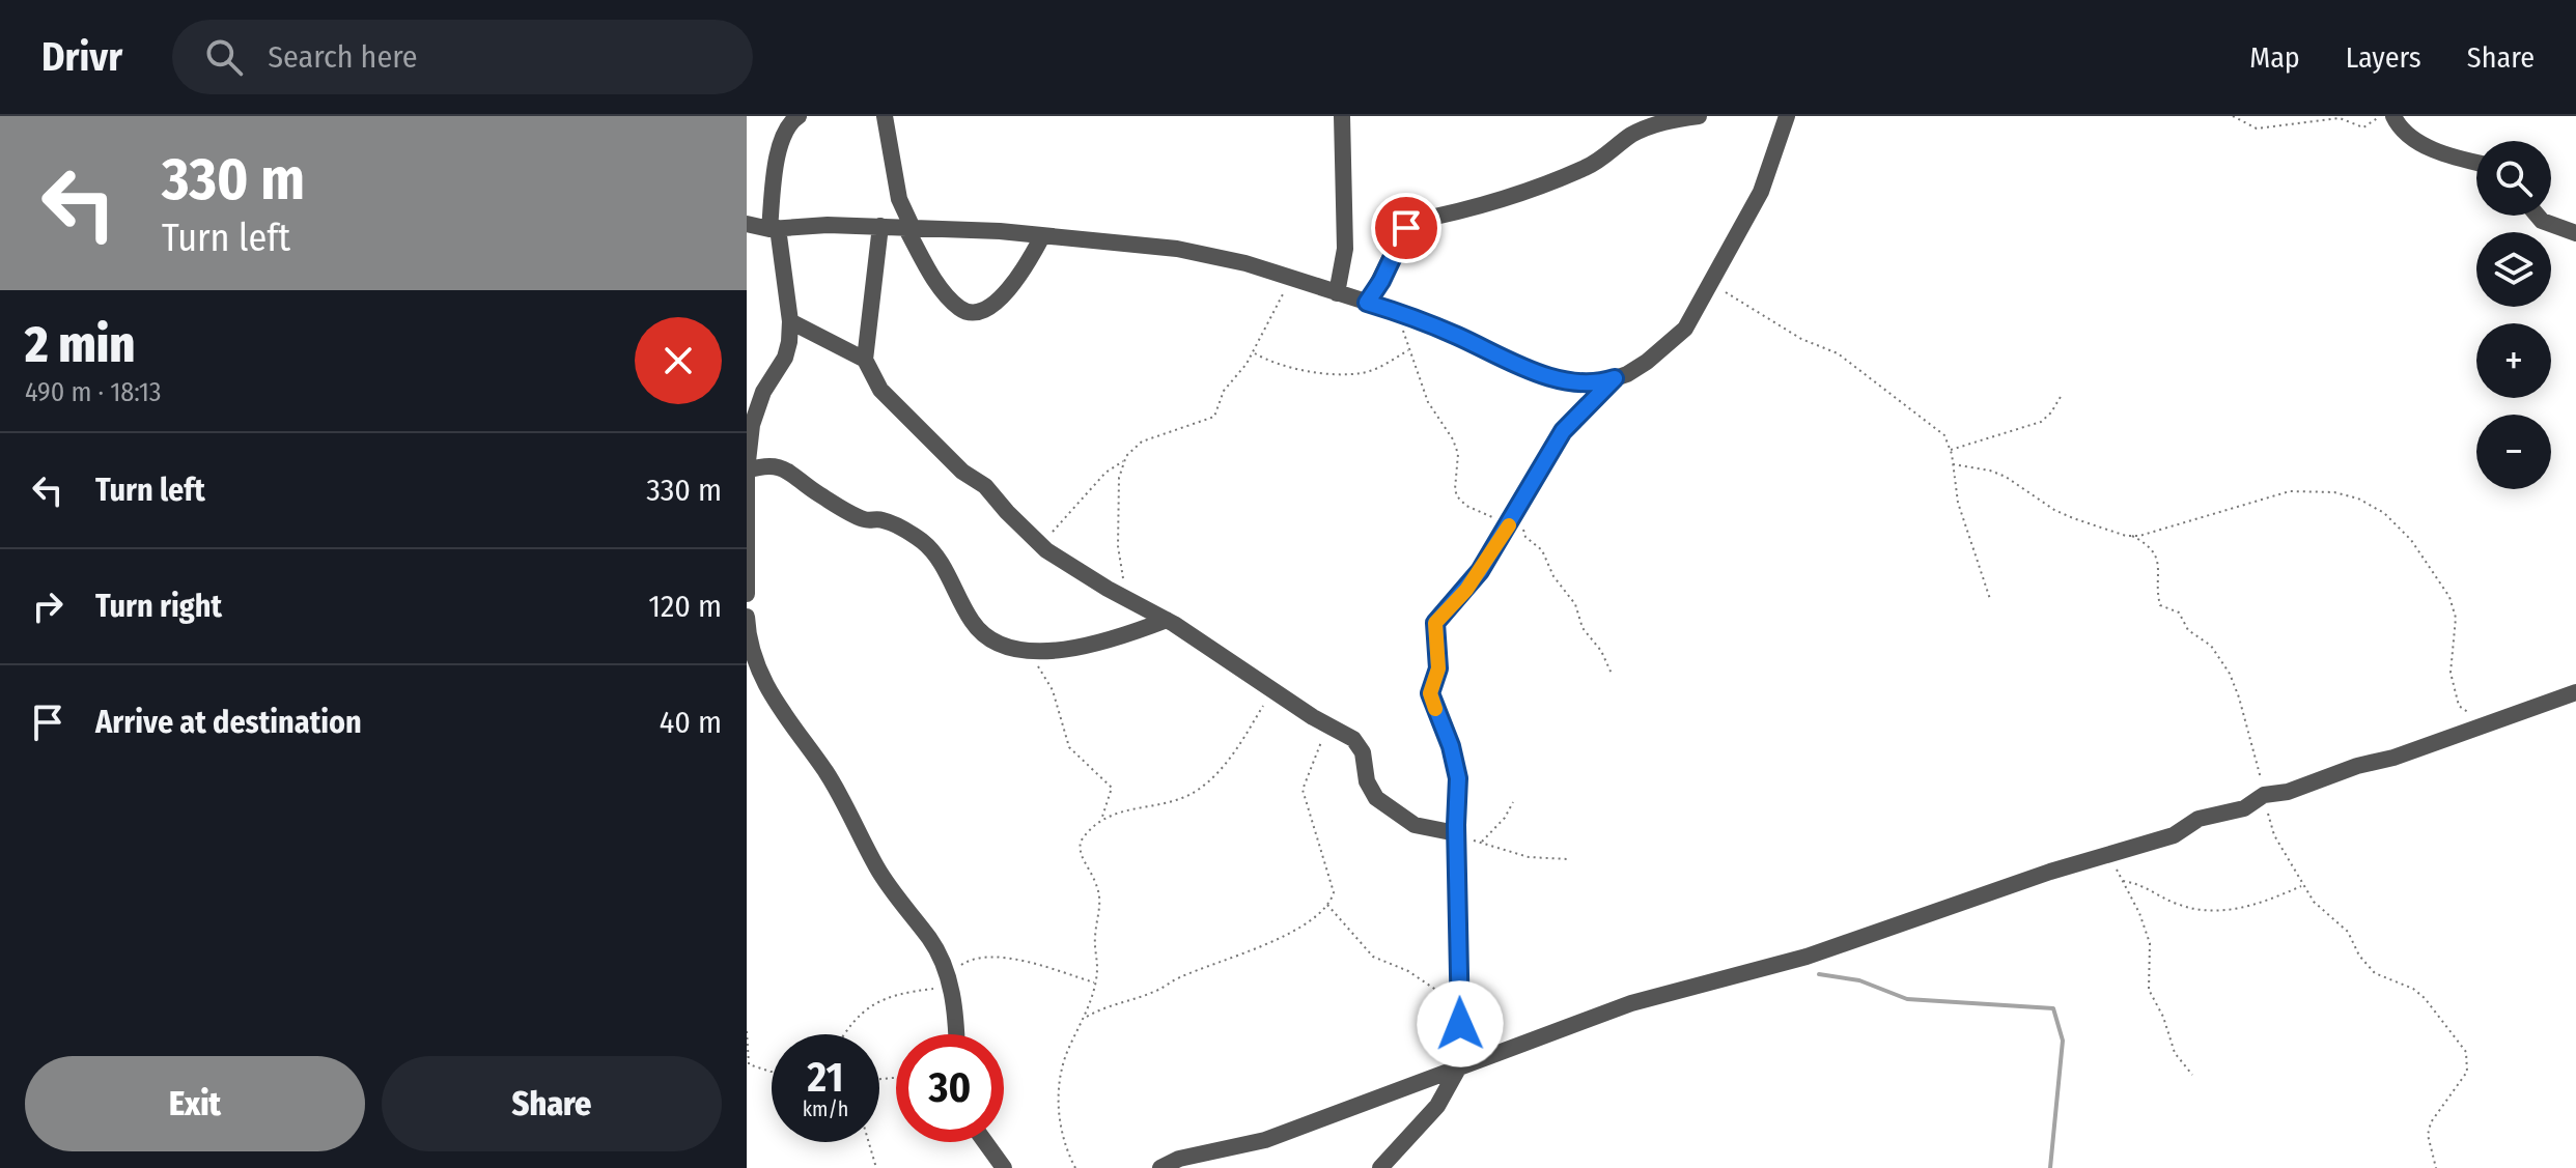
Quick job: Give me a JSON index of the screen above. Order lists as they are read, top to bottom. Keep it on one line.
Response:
{"page":{"header":"Drivr","search":"Search here","nav":["Map","Layers","Share"],"turn":["330 m","Turn left"],"map_buttons":["+","−"],"heading":["2 min","490 m · 18:13"],"list":[{"name":"Turn left","value":"330 m"},{"name":"Turn right","value":"120 m"},{"name":"Arrive at destination","value":"40 m"}],"speed":"21 km/h","limit":"30","buttons":["Exit","Share"]}}
